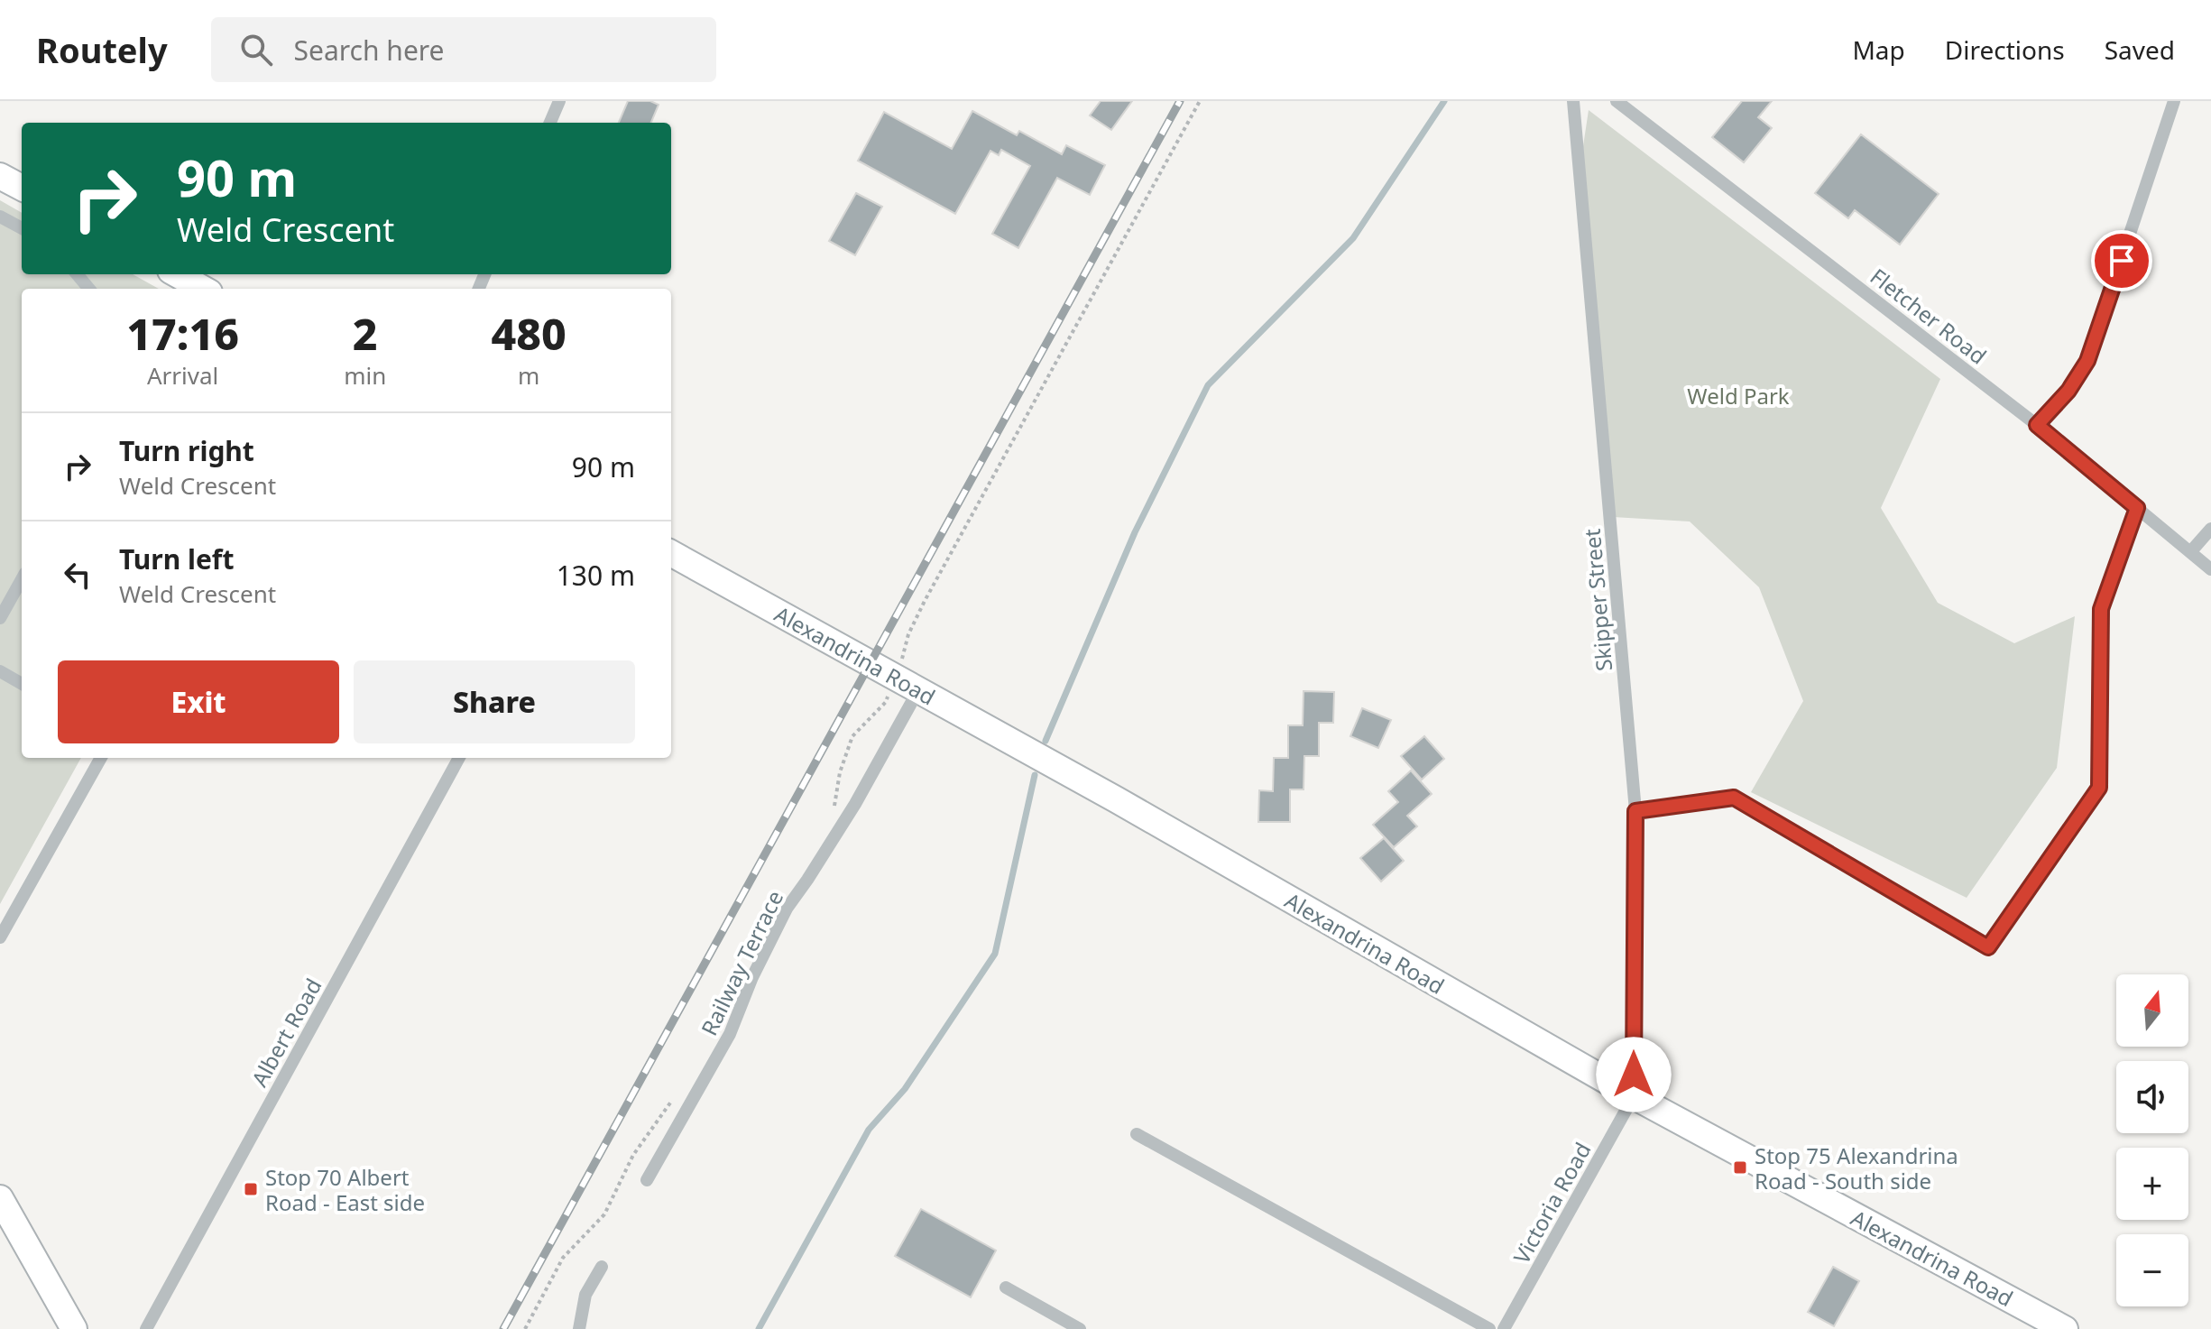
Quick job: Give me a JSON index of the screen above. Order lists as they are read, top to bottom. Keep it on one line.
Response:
{"streets":{"main road":["Alexandrina Road"],"street":["Fletcher Road","Skipper Street","Railway Terrace","Albert Road","Victoria Road"]},"crossings":[["Skipper Street","Alexandrina Road"],["Skipper Street","Victoria Road"],["Alexandrina Road","Railway Terrace"],["Alexandrina Road","Victoria Road"]],"parks":["Weld Park"],"places":{"transit":["Stop 75 Alexandrina Road - South side","Stop 70 Albert Road - East side"]},"north":"top","page":{"header":"Routely","search":"Search here","nav":["Map","Directions","Saved"],"turn":["90 m","Weld Crescent"],"eta":["17:16","Arrival","2","min","480","m"],"list":[{"name":"Turn right","note":"Weld Crescent","value":"90 m"},{"name":"Turn left","note":"Weld Crescent","value":"130 m"}],"buttons":["Exit","Share"],"map_buttons":["+","−"]}}
